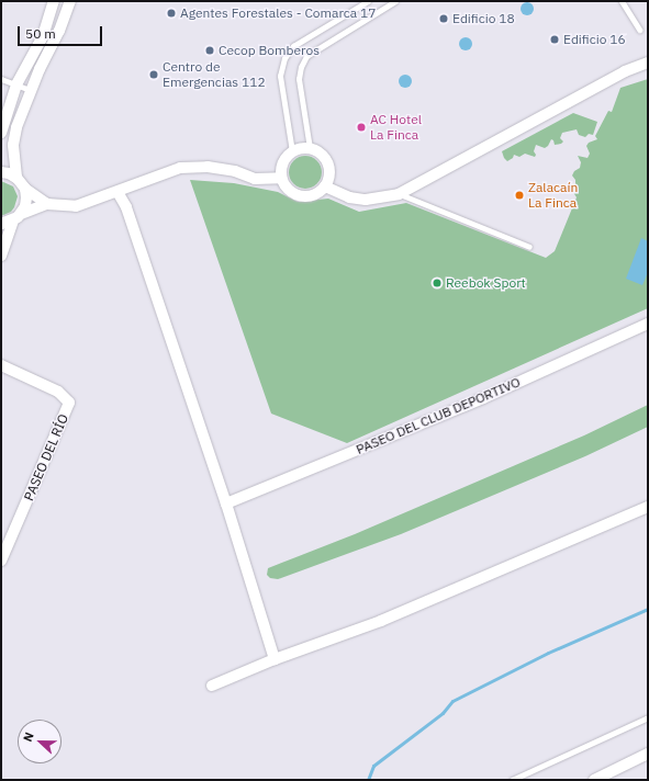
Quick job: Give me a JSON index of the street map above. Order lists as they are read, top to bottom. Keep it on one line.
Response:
{"streets":{"street":["PASEO DEL CLUB DEPORTIVO","PASEO DEL RÍO"]},"places":["Agentes Forestales - Comarca 17","Edificio 18","Edificio 16","Cecop Bomberos","Centro de Emergencias 112","AC Hotel La Finca","Zalacaín La Finca","Reebok Sport"],"scale_bar":"50 m","north":"left"}
